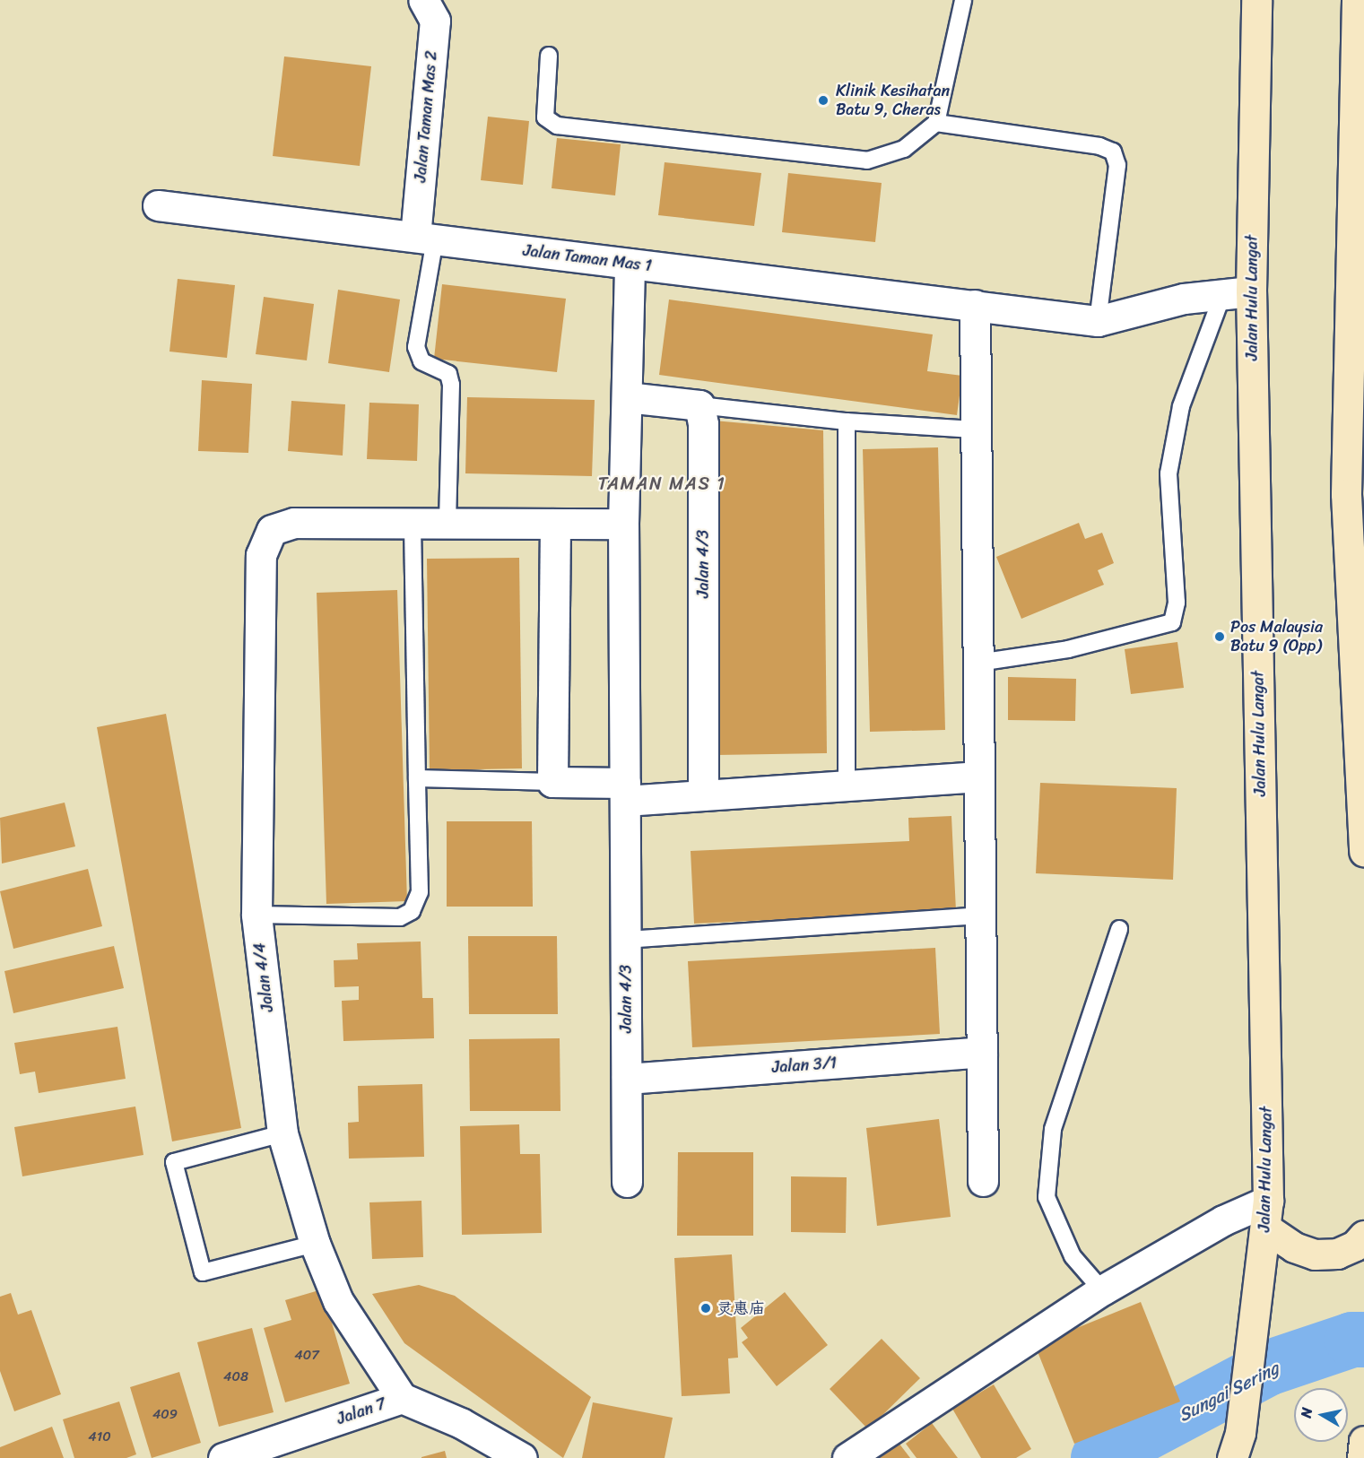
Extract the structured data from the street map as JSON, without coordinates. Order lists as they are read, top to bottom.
{
  "streets": {
    "main road": ["Jalan Hulu Langat"],
    "street": [
      "Jalan Taman Mas 2",
      "Jalan Taman Mas 1",
      "Jalan 4/3",
      "Jalan 4/4",
      "Jalan 3/1",
      "Jalan 7"
    ]
  },
  "crossings": [
    ["Jalan Taman Mas 2", "Jalan Taman Mas 1"],
    ["Jalan Taman Mas 1", "Jalan 4/3"],
    ["Jalan 4/3", "Jalan 3/1"],
    ["Jalan 4/4", "Jalan 7"]
  ],
  "districts": ["TAMAN MAS 1"],
  "water": ["Sungai Sering"],
  "places": ["Klinik Kesihatan Batu 9, Cheras", "Pos Malaysia Batu 9 (Opp)", "灵惠庙"],
  "house_numbers": [
    "407",
    "408",
    "409",
    "410"
  ],
  "north": "left"
}
